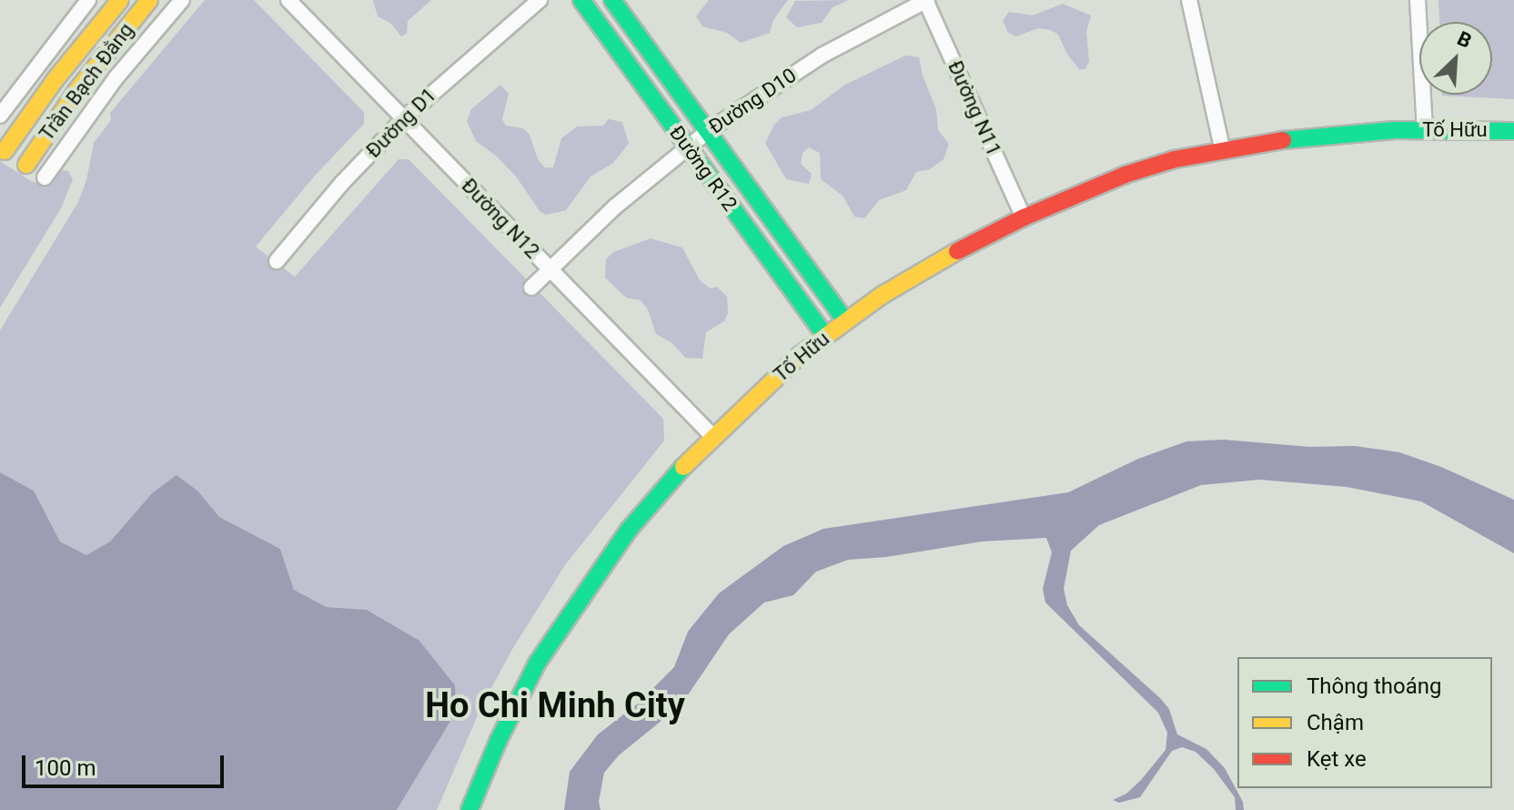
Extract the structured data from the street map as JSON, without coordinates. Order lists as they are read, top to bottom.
{
  "streets": {
    "main road": ["Trần Bạch Đằng", "Tố Hữu", "Đường R12"],
    "street": [
      "Đường D10",
      "Đường N11",
      "Đường D1",
      "Đường N12"
    ]
  },
  "crossings": [
    ["Đường D10", "Đường N11"],
    ["Đường D10", "Đường R12"],
    ["Đường D10", "Đường N12"],
    ["Đường N11", "Tố Hữu"],
    ["Đường D1", "Đường N12"],
    ["Tố Hữu", "Đường R12"],
    ["Tố Hữu", "Đường N12"]
  ],
  "districts": ["Ho Chi Minh City"],
  "legend": ["Thông thoáng", "Chậm", "Kẹt xe"],
  "scale_bar": "100 m",
  "north": "top right"
}
